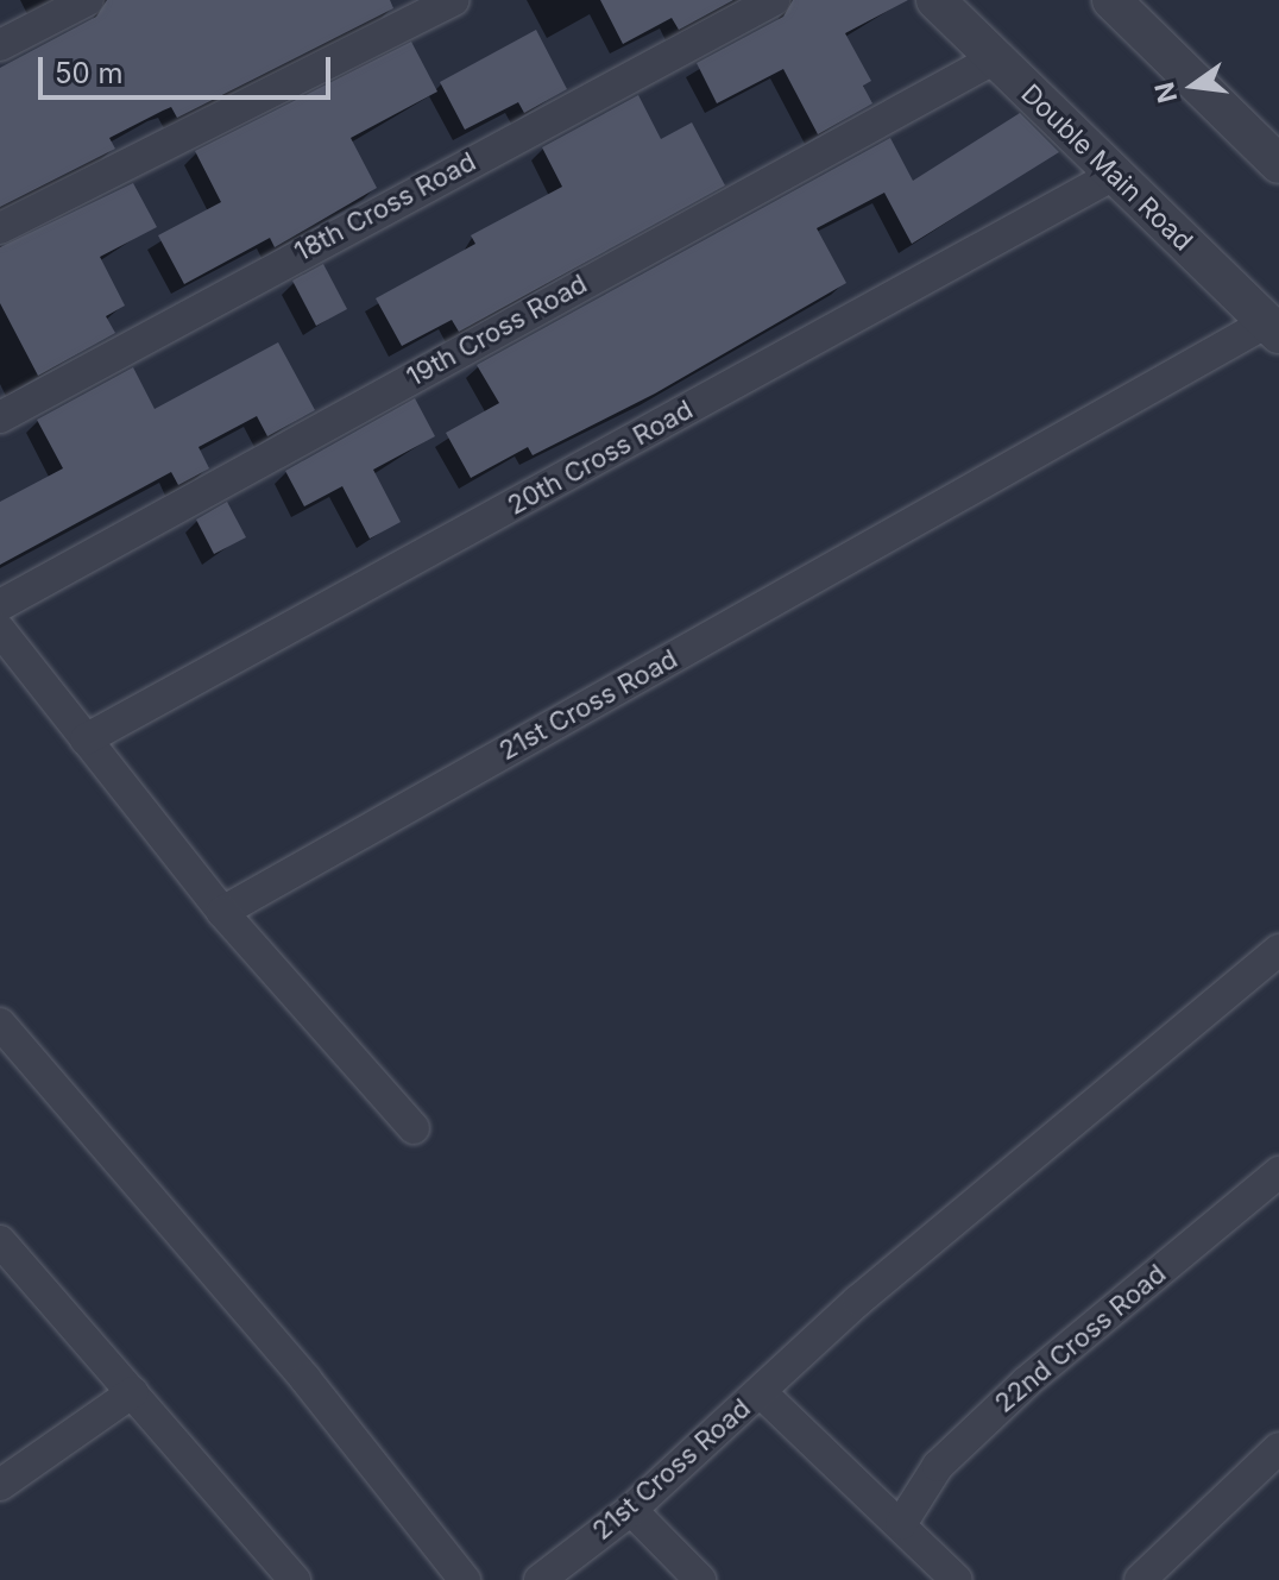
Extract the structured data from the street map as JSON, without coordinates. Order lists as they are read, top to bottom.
{
  "streets": {
    "street": [
      "Double Main Road",
      "18th Cross Road",
      "19th Cross Road",
      "20th Cross Road",
      "21st Cross Road",
      "22nd Cross Road"
    ]
  },
  "crossings": [
    ["Double Main Road", "19th Cross Road"],
    ["Double Main Road", "20th Cross Road"],
    ["Double Main Road", "21st Cross Road"]
  ],
  "scale_bar": "50 m",
  "north": "left"
}
